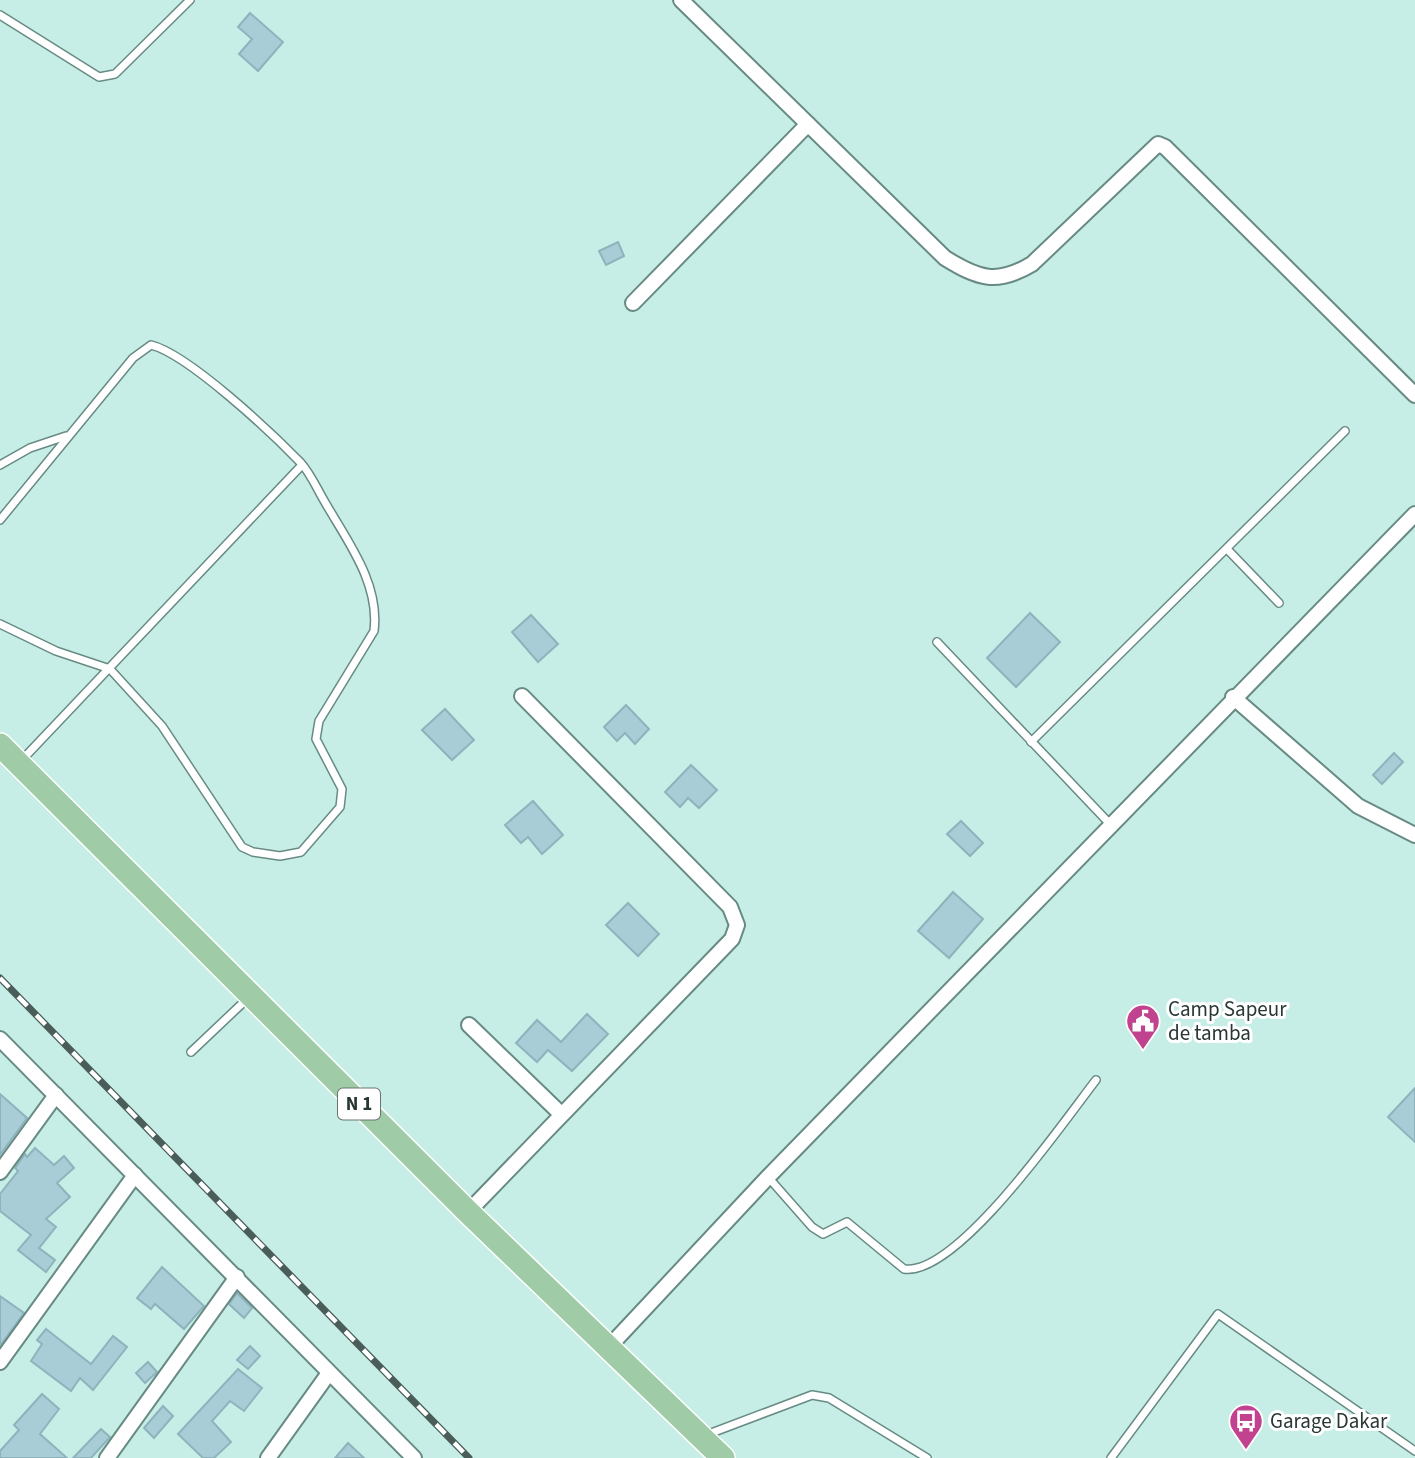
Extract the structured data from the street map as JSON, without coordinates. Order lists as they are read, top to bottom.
{
  "streets": {
    "highway": ["N 1"]
  },
  "places": {
    "public building": ["Camp Sapeur de tamba"],
    "bus stop": ["Garage Dakar"]
  }
}
